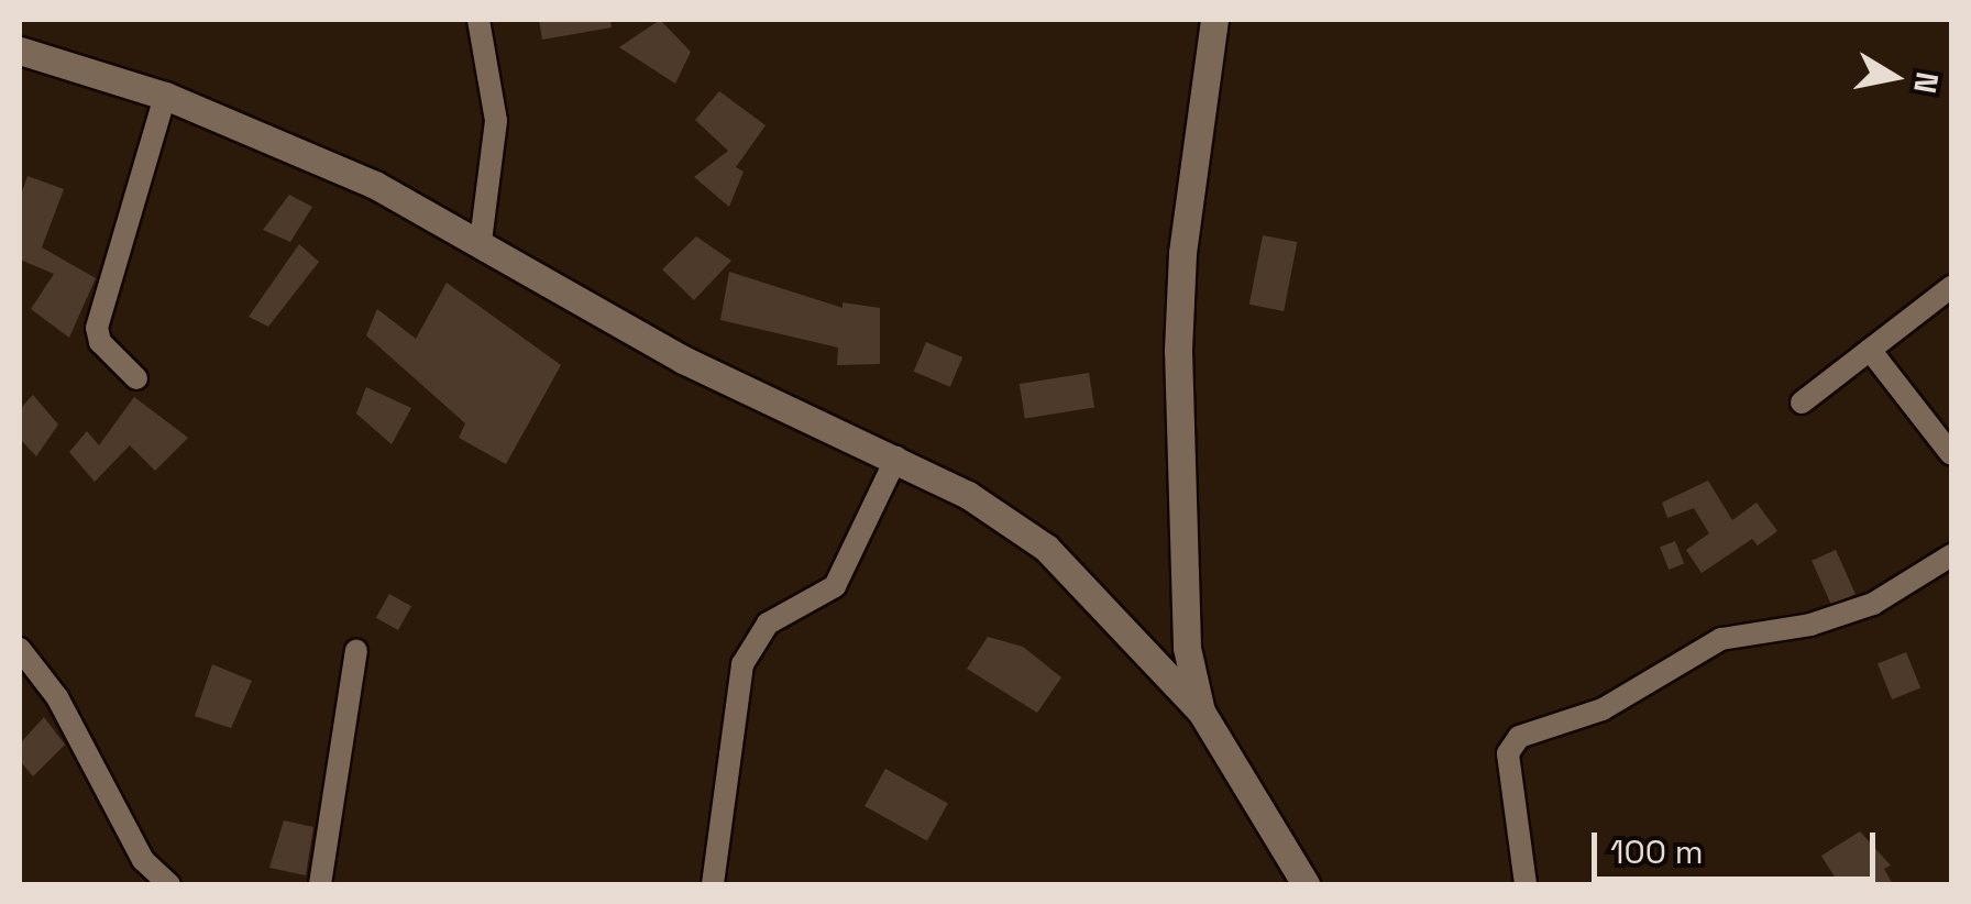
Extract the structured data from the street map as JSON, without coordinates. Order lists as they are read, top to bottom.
{
  "scale_bar": "100 m",
  "north": "right"
}
